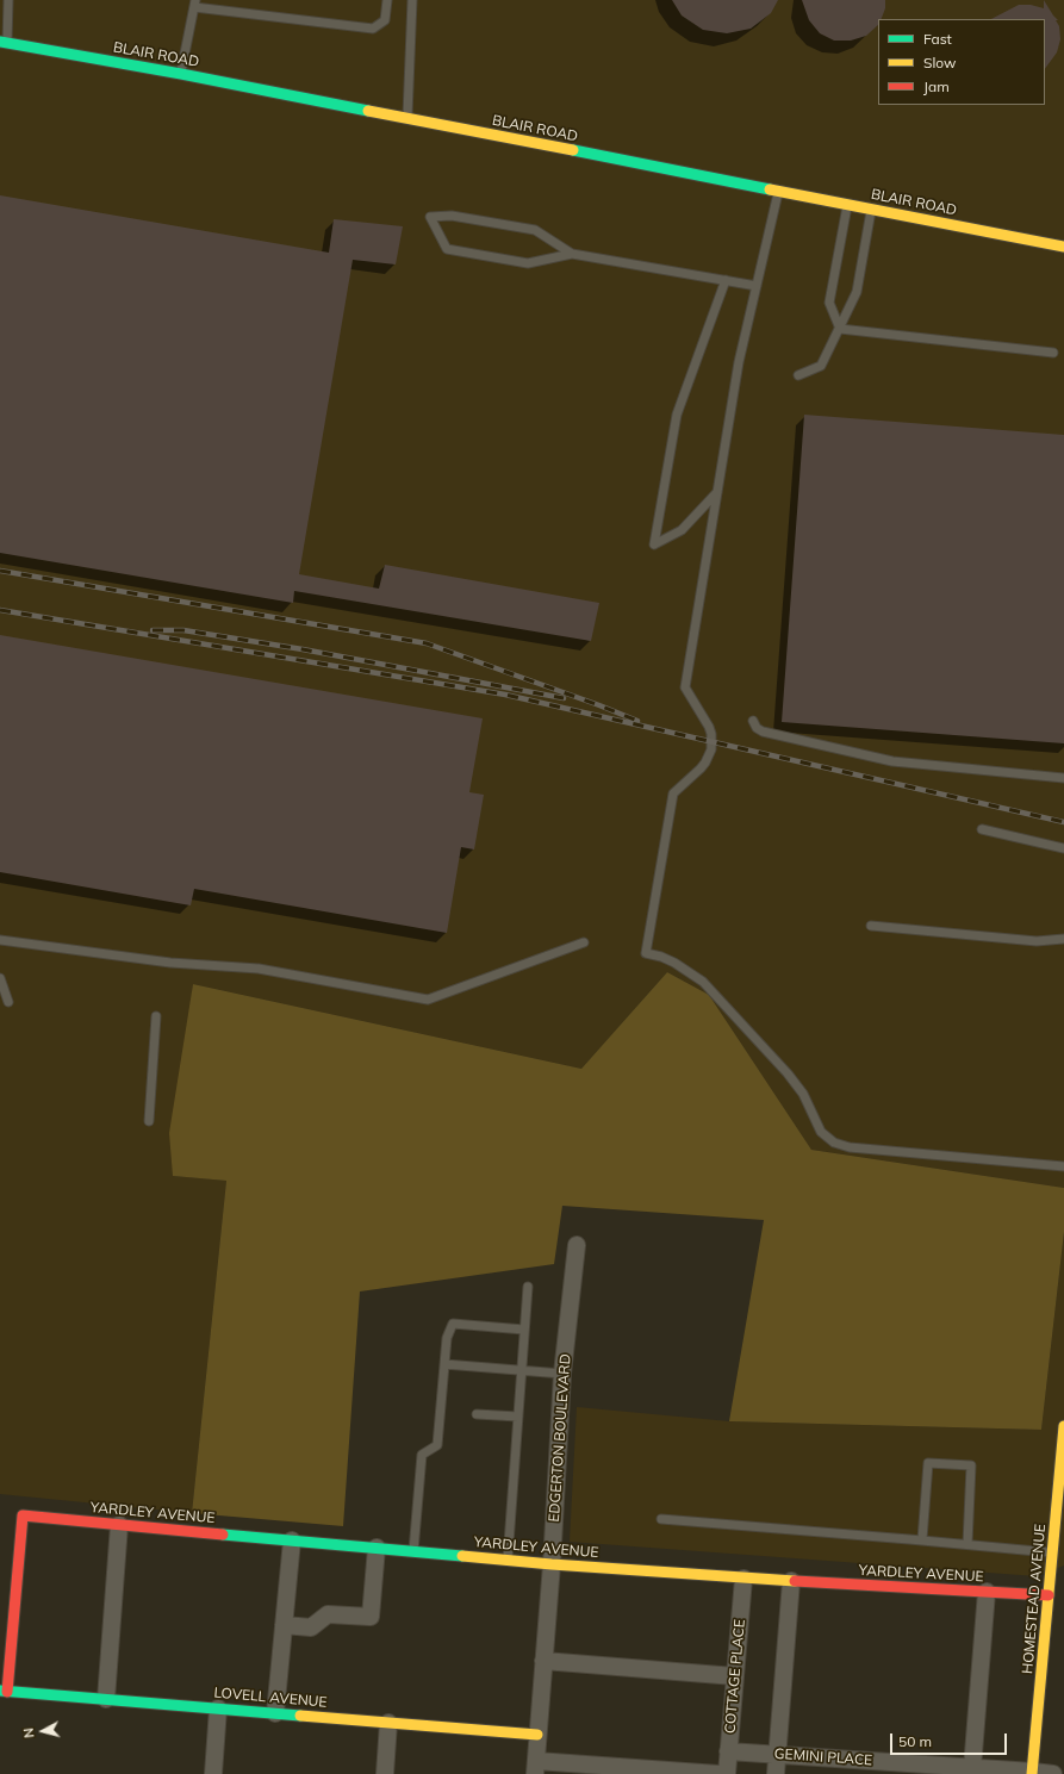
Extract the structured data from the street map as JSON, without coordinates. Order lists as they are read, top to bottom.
{
  "streets": {
    "street": [
      "BLAIR ROAD",
      "EDGERTON BOULEVARD",
      "YARDLEY AVENUE",
      "HOMESTEAD AVENUE",
      "COTTAGE PLACE",
      "LOVELL AVENUE",
      "GEMINI PLACE"
    ]
  },
  "crossings": [
    ["EDGERTON BOULEVARD", "YARDLEY AVENUE"],
    ["EDGERTON BOULEVARD", "LOVELL AVENUE"],
    ["YARDLEY AVENUE", "HOMESTEAD AVENUE"],
    ["YARDLEY AVENUE", "COTTAGE PLACE"],
    ["YARDLEY AVENUE", "LOVELL AVENUE"],
    ["HOMESTEAD AVENUE", "GEMINI PLACE"],
    ["COTTAGE PLACE", "GEMINI PLACE"]
  ],
  "legend": ["Fast", "Slow", "Jam"],
  "scale_bar": "50 m",
  "north": "left"
}
